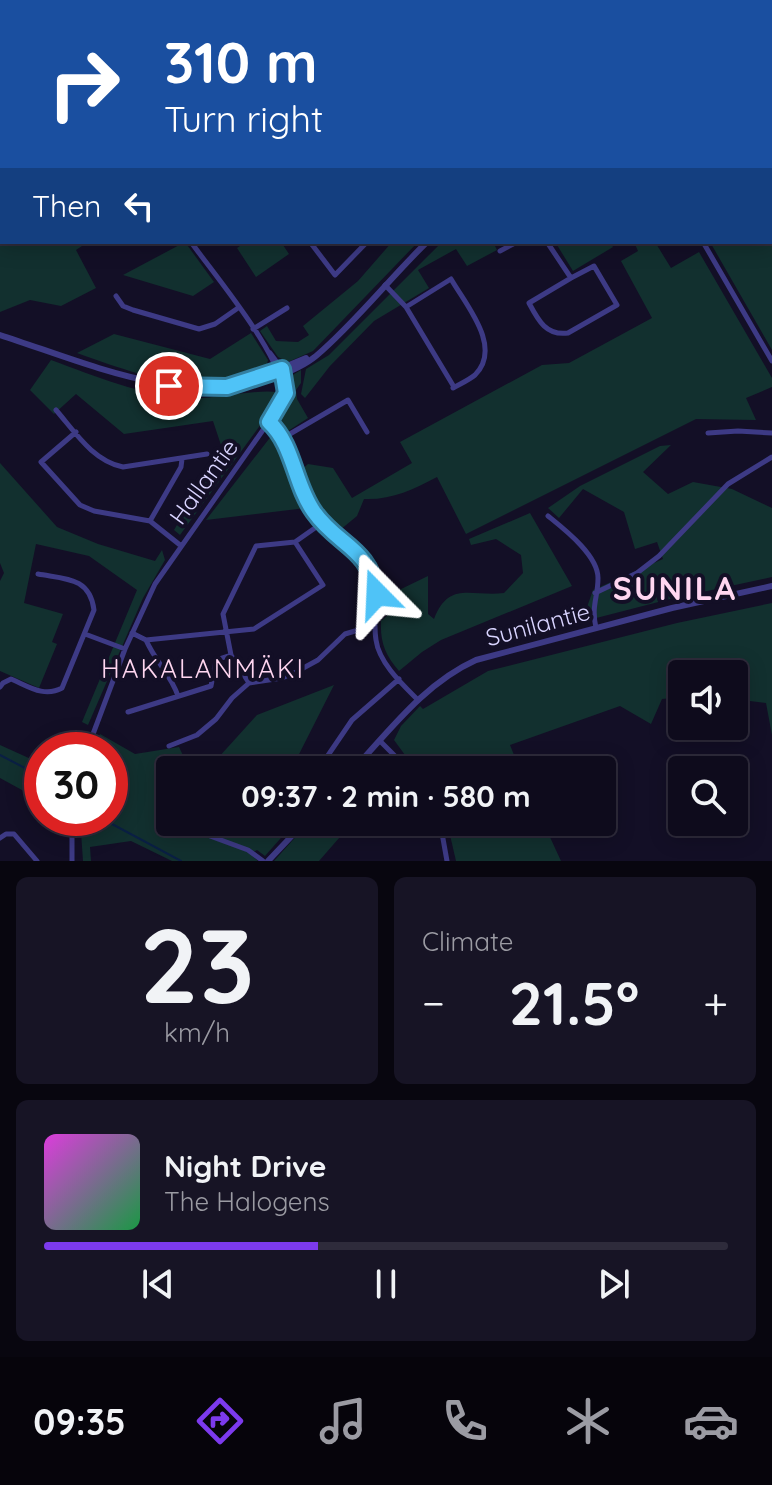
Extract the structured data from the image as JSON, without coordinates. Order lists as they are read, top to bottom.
{
  "streets": {
    "street": ["Hallantie", "Sunilantie"]
  },
  "districts": ["SUNILA", "HAKALANMÄKI"],
  "page": {
    "turn": ["310 m", "Turn right"],
    "then": "Then",
    "limit": "30",
    "trip": "09:37 · 2 min · 580 m",
    "tile": [
      ["23", "km/h"],
      "Climate"
    ],
    "heat": ["−", "21.5°", "+"],
    "song": ["Night Drive", "The Halogens"],
    "tabs": "09:35"
  }
}
